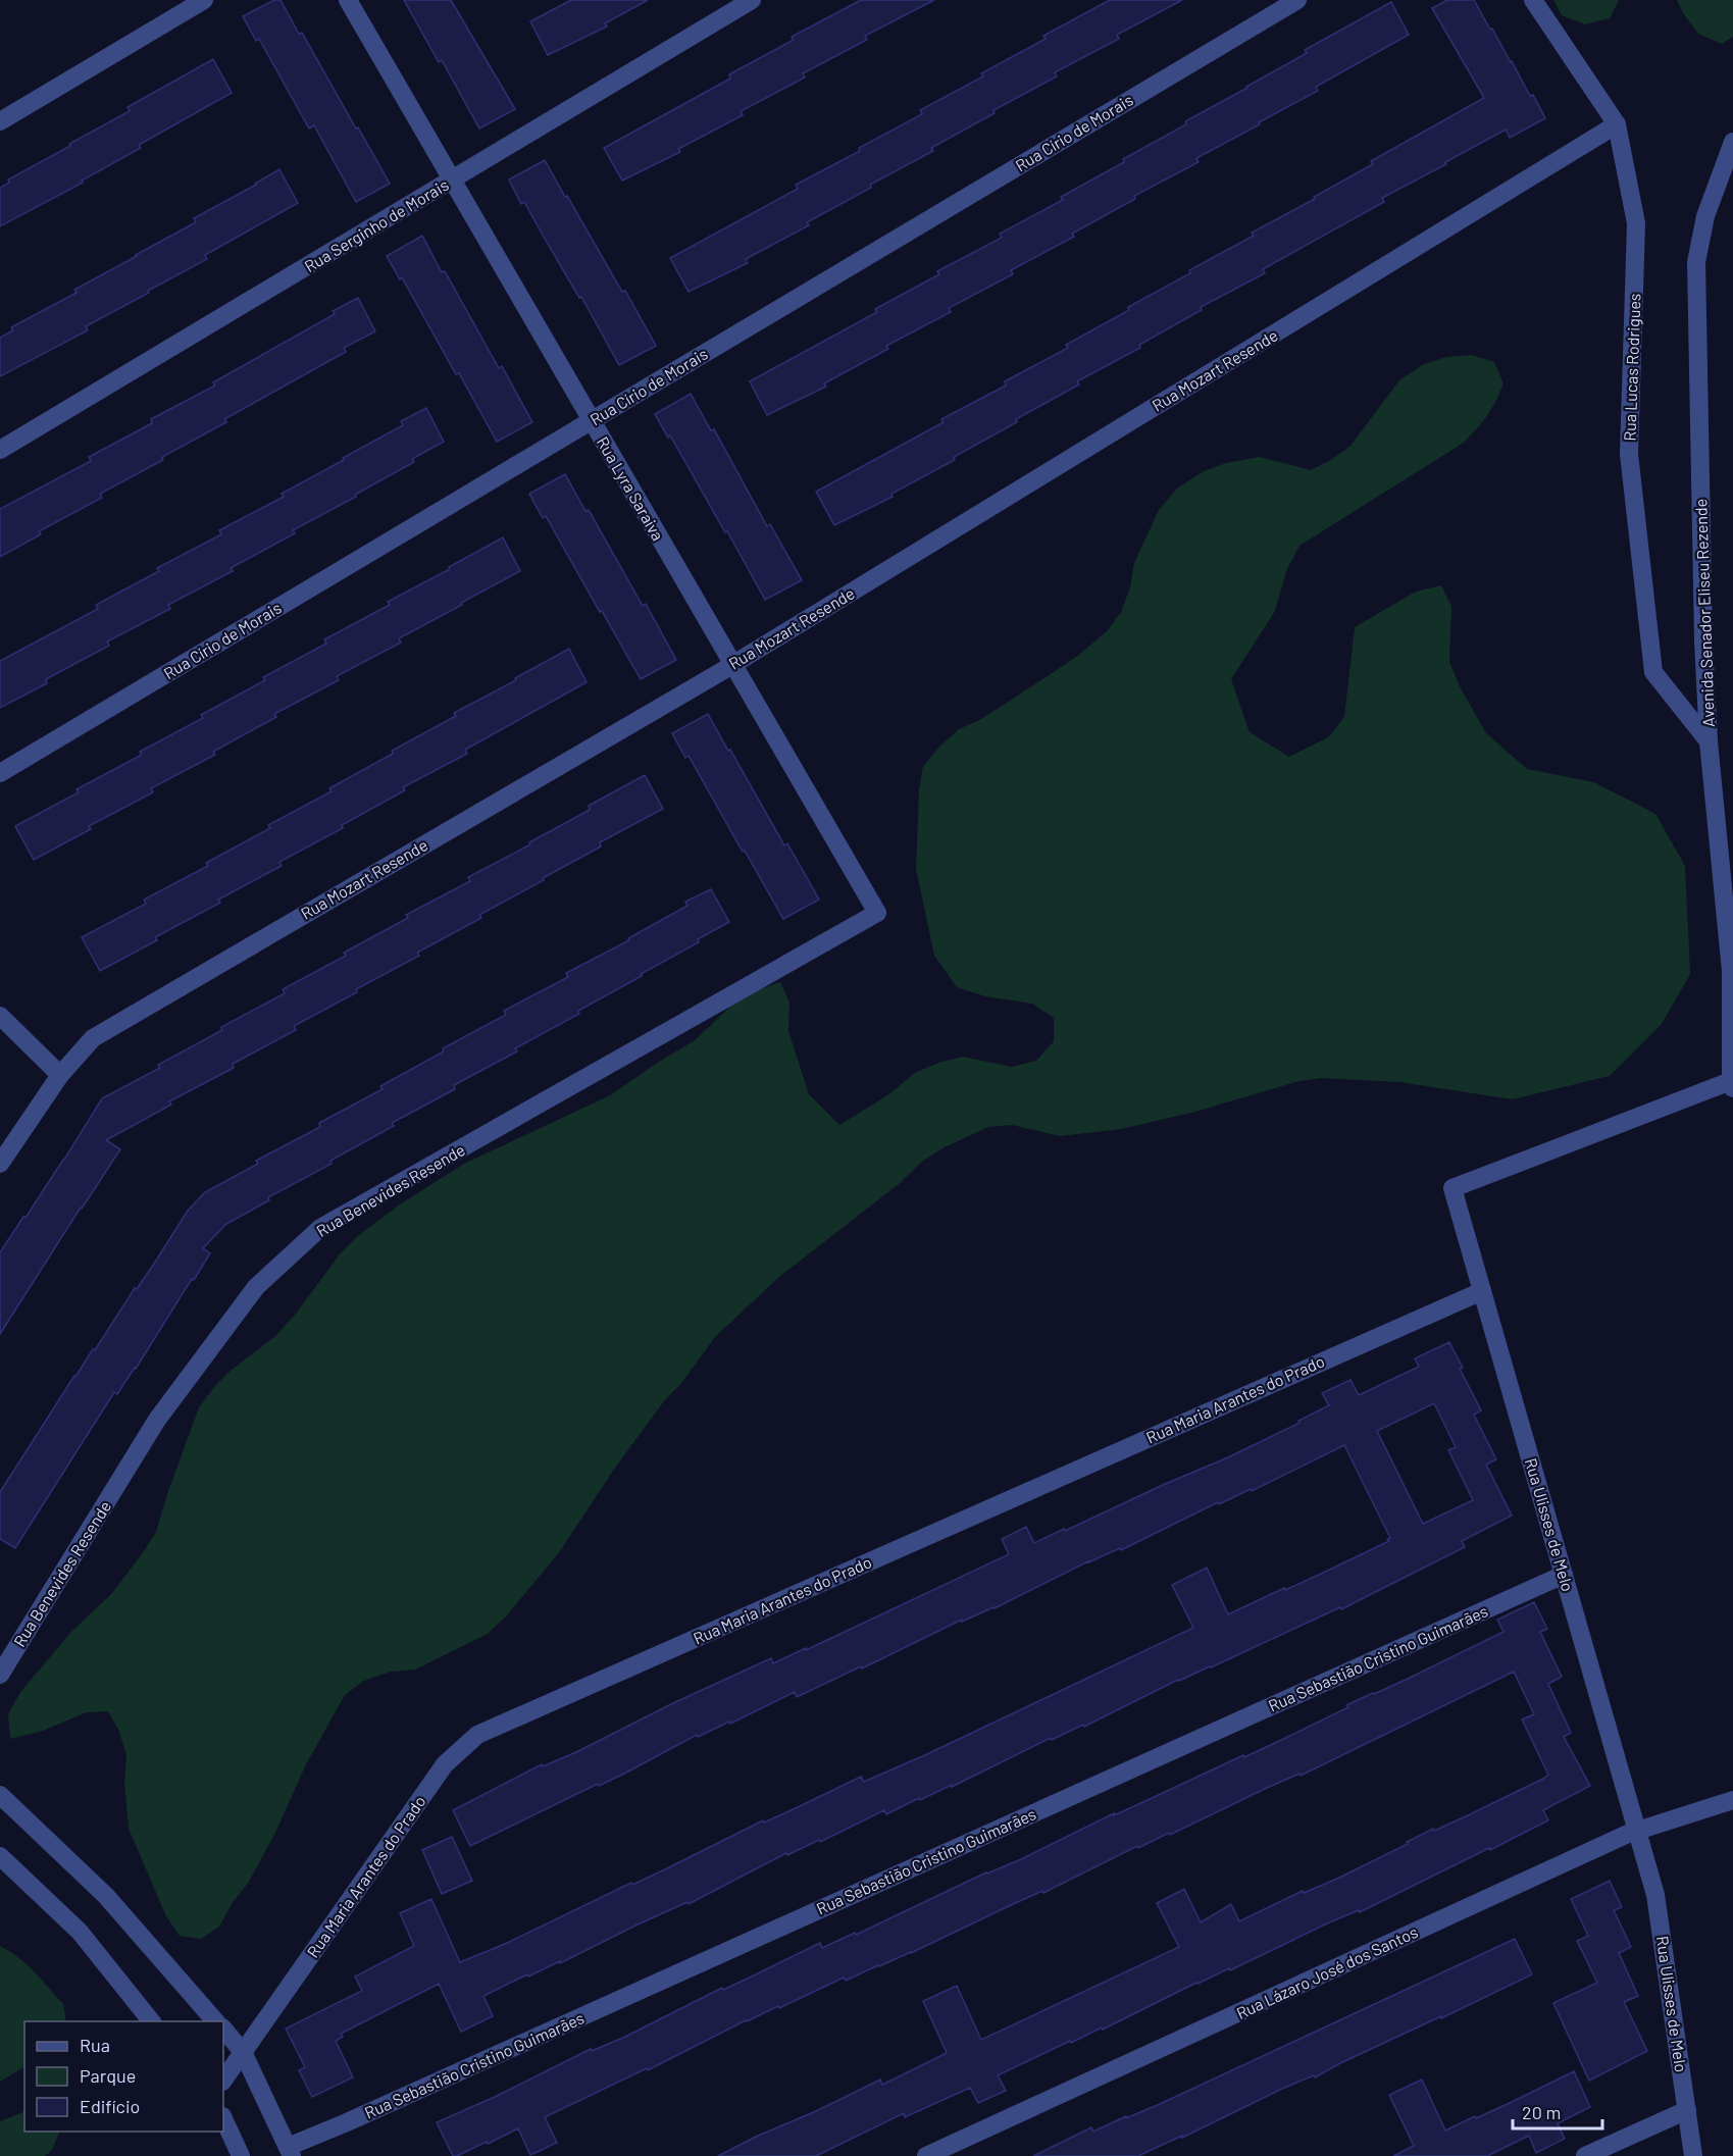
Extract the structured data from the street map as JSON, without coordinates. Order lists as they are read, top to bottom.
{
  "streets": {
    "street": [
      "Rua Círio de Morais",
      "Rua Serginho de Morais",
      "Rua Lucas Rodrigues",
      "Rua Mozart Resende",
      "Rua Lyra Saraiva",
      "Avenida Senador Eliseu Rezende",
      "Rua Benevides Resende",
      "Rua Maria Arantes do Prado",
      "Rua Ulisses de Melo",
      "Rua Sebastião Cristino Guimarães",
      "Rua Lázaro José dos Santos"
    ]
  },
  "crossings": [
    ["Rua Círio de Morais", "Rua Lyra Saraiva"],
    ["Rua Serginho de Morais", "Rua Lyra Saraiva"],
    ["Rua Lucas Rodrigues", "Rua Mozart Resende"],
    ["Rua Lucas Rodrigues", "Avenida Senador Eliseu Rezende"],
    ["Rua Mozart Resende", "Rua Lyra Saraiva"],
    ["Rua Lyra Saraiva", "Rua Benevides Resende"],
    ["Avenida Senador Eliseu Rezende", "Rua Ulisses de Melo"],
    ["Rua Maria Arantes do Prado", "Rua Ulisses de Melo"],
    ["Rua Ulisses de Melo", "Rua Sebastião Cristino Guimarães"],
    ["Rua Ulisses de Melo", "Rua Lázaro José dos Santos"]
  ],
  "legend": ["Rua", "Parque", "Edifício"],
  "scale_bar": "20 m"
}
